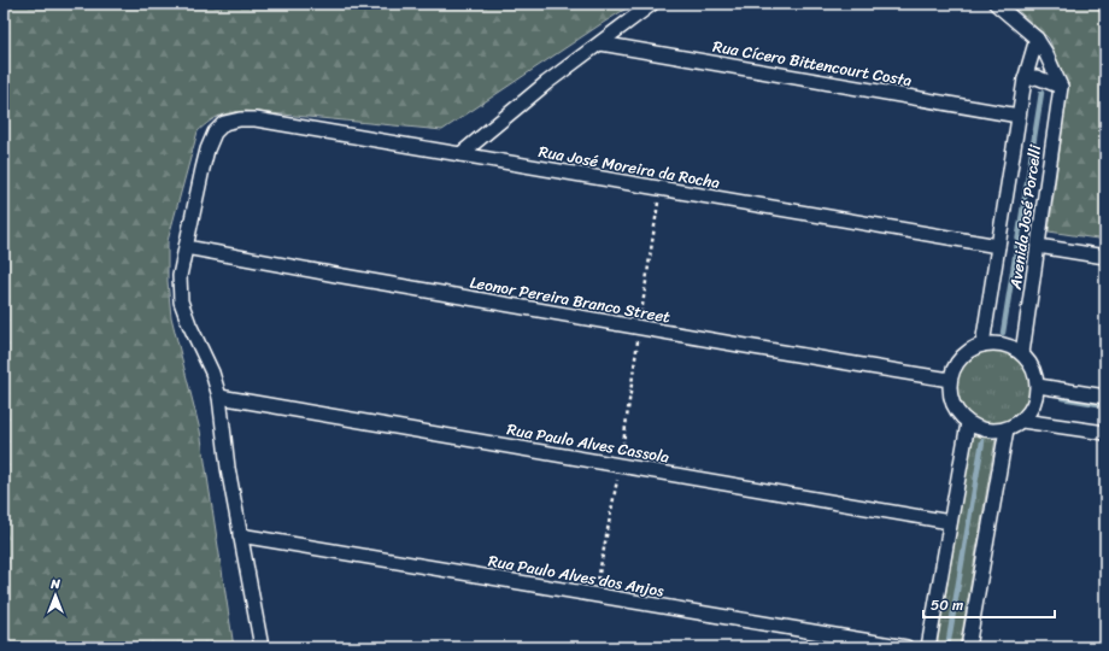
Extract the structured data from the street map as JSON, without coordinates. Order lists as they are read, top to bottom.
{
  "streets": {
    "street": [
      "Rua Cícero Bittencourt Costa",
      "Rua José Moreira da Rocha",
      "Avenida José Porcelli",
      "Leonor Pereira Branco Street",
      "Rua Paulo Alves Cassola",
      "Rua Paulo Alves dos Anjos"
    ]
  },
  "crossings": [
    ["Rua Cícero Bittencourt Costa", "Avenida José Porcelli"],
    ["Rua José Moreira da Rocha", "Avenida José Porcelli"],
    ["Rua José Moreira da Rocha", "Leonor Pereira Branco Street"],
    ["Avenida José Porcelli", "Leonor Pereira Branco Street"]
  ],
  "scale_bar": "50 m",
  "north": "top"
}
